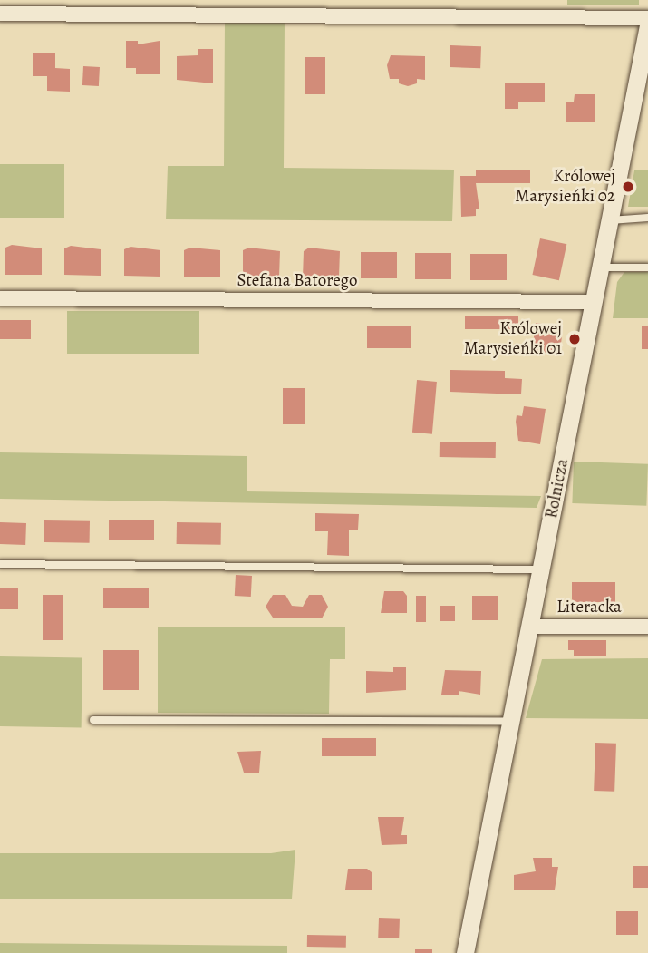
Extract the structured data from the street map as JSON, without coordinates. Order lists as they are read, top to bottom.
{
  "streets": {
    "street": ["Stefana Batorego", "Rolnicza", "Literacka"]
  },
  "crossings": [
    ["Stefana Batorego", "Rolnicza"],
    ["Rolnicza", "Literacka"]
  ],
  "places": ["Królowej Marysieńki 02", "Królowej Marysieńki 01"]
}
